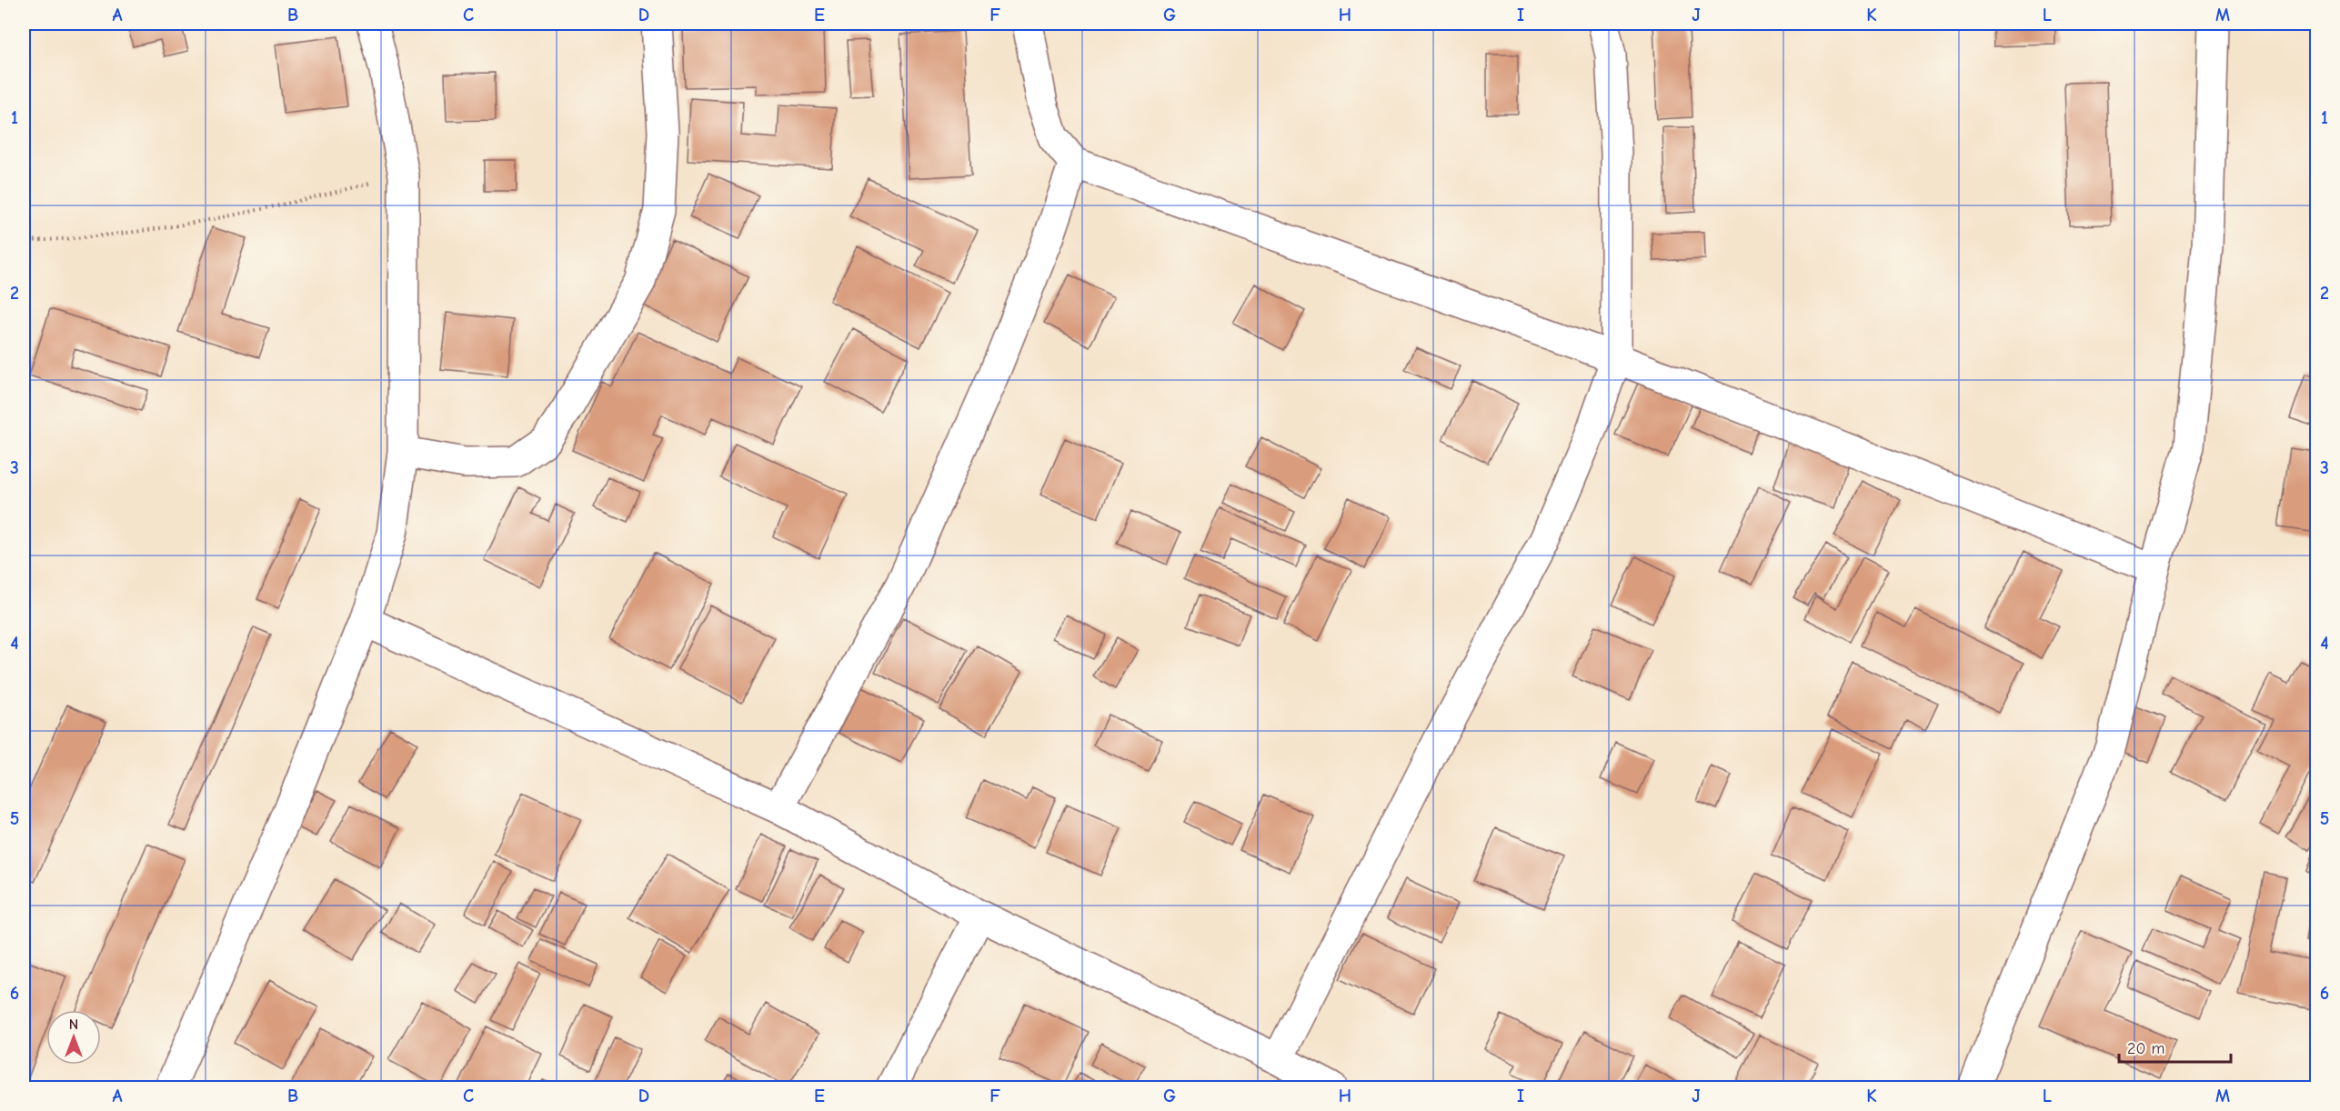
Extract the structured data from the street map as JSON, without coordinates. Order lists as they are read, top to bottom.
{
  "scale_bar": "20 m",
  "north": "top",
  "grid": {
    "columns": [
      "A",
      "B",
      "C",
      "D",
      "E",
      "F",
      "G",
      "H",
      "I",
      "J",
      "K",
      "L",
      "M"
    ],
    "rows": [
      "1",
      "2",
      "3",
      "4",
      "5",
      "6"
    ]
  }
}
